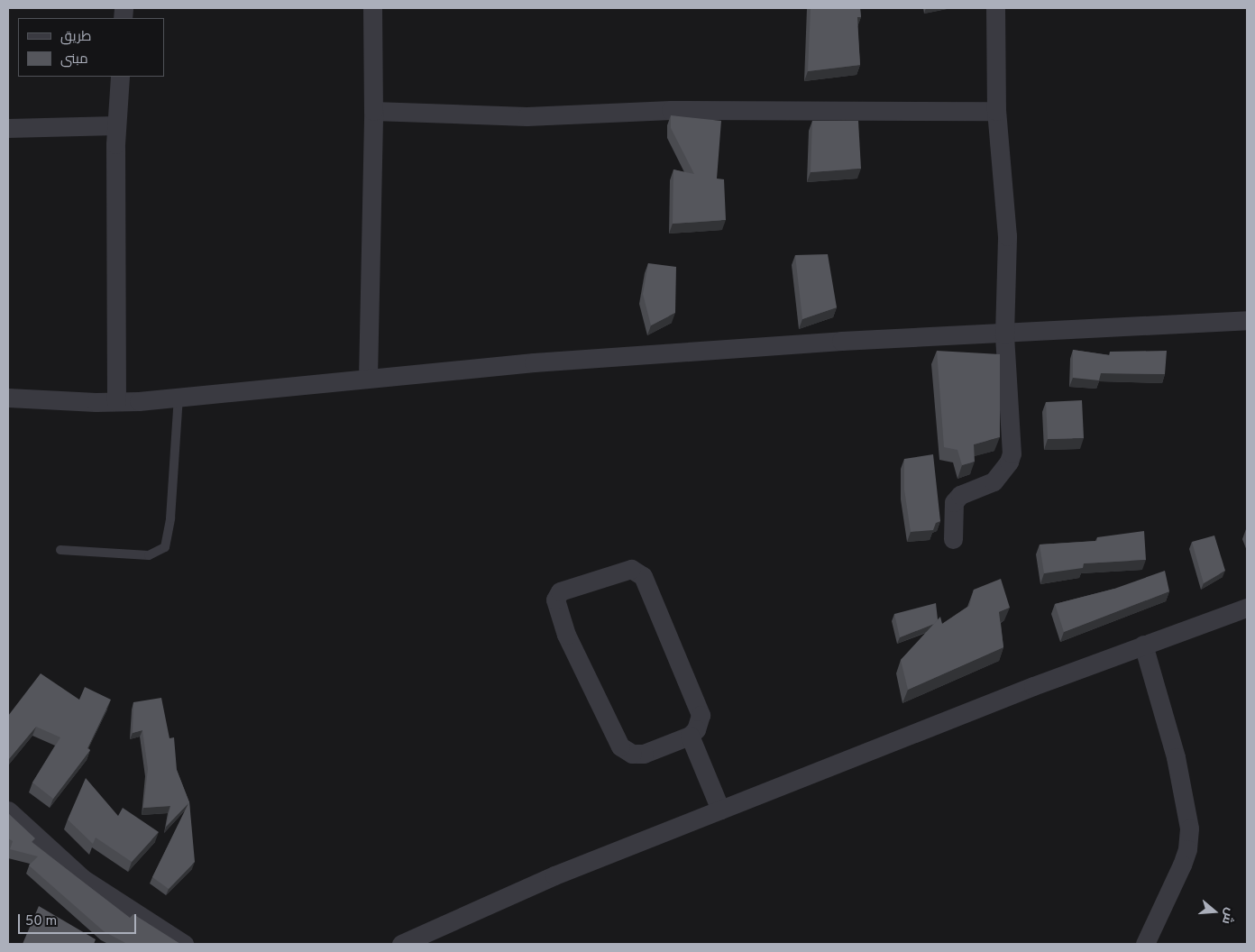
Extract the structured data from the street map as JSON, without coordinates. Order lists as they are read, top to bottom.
{
  "legend": ["طريق", "مبنى"],
  "scale_bar": "50 m",
  "north": "right"
}
